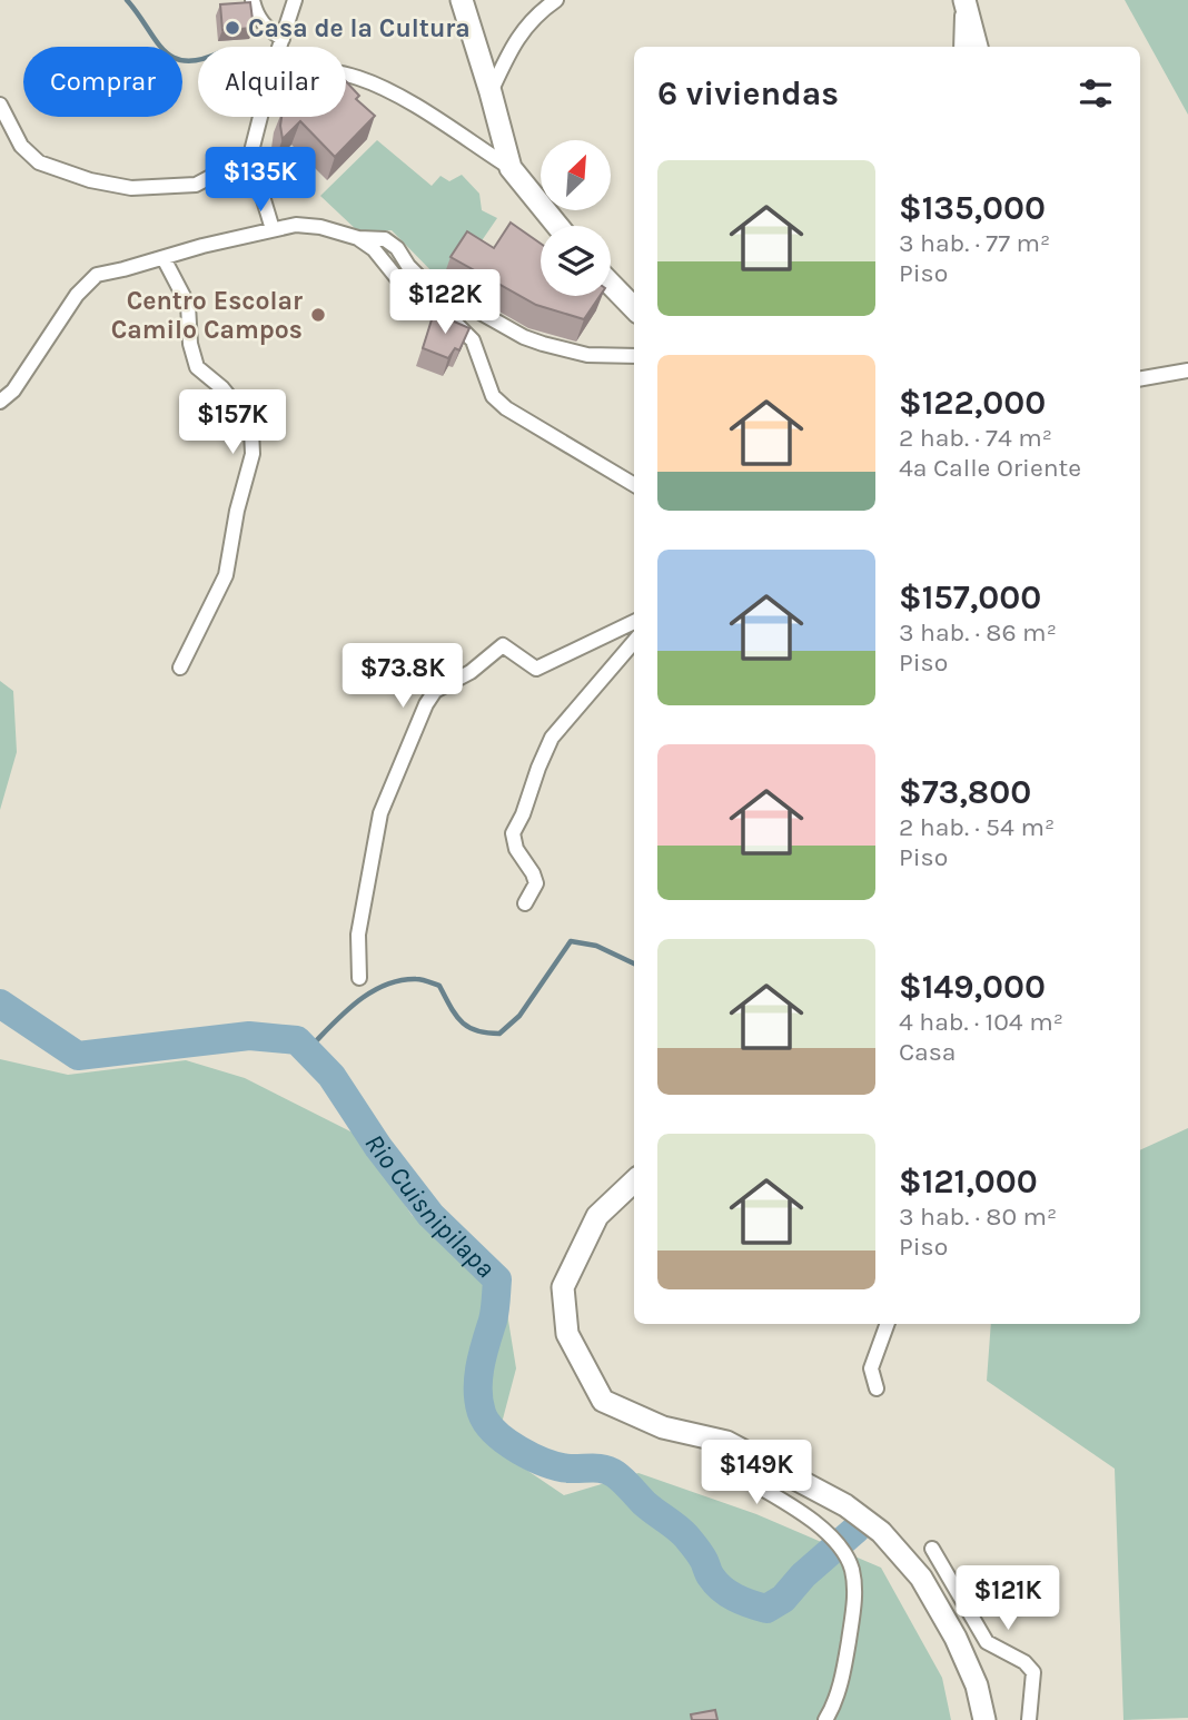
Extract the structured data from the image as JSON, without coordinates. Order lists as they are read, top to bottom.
{
  "water": ["Rio Cuisnipilapa"],
  "places": ["Casa de la Cultura", "Centro Escolar Camilo Campos"],
  "north": "top right",
  "page": {
    "chip": ["Comprar", "Alquilar"],
    "heading": "6 viviendas",
    "list": [
      {
        "name": "$135,000",
        "note": "3 hab. · 77 m² · Piso"
      },
      {
        "name": "$122,000",
        "note": "2 hab. · 74 m² · 4a Calle Oriente"
      },
      {
        "name": "$157,000",
        "note": "3 hab. · 86 m² · Piso"
      },
      {
        "name": "$73,800",
        "note": "2 hab. · 54 m² · Piso"
      },
      {
        "name": "$149,000",
        "note": "4 hab. · 104 m² · Casa"
      },
      {
        "name": "$121,000",
        "note": "3 hab. · 80 m² · Piso"
      }
    ],
    "price": [
      "$135K",
      "$122K",
      "$157K",
      "$73.8K",
      "$149K",
      "$121K"
    ]
  }
}
